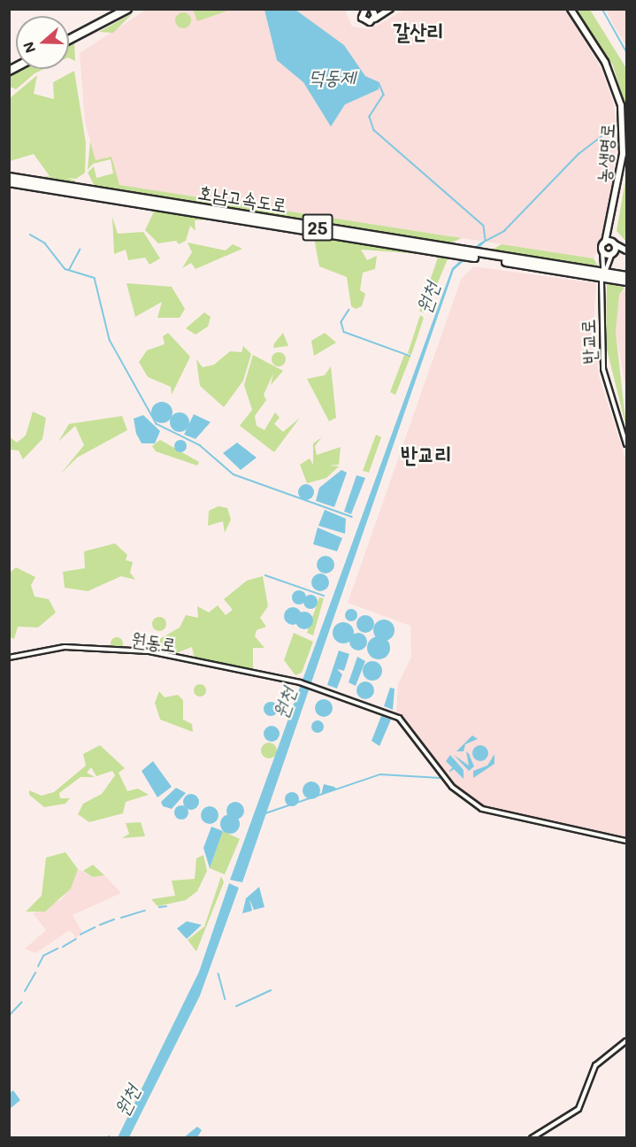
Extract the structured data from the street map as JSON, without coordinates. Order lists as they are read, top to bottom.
{
  "streets": {
    "highway": ["호남고속도로", "25"],
    "main road": ["농생명로"],
    "street": ["반교로", "원동로"]
  },
  "districts": ["갈산리", "반교리"],
  "water": ["덕동제", "원천"],
  "north": "left"
}
